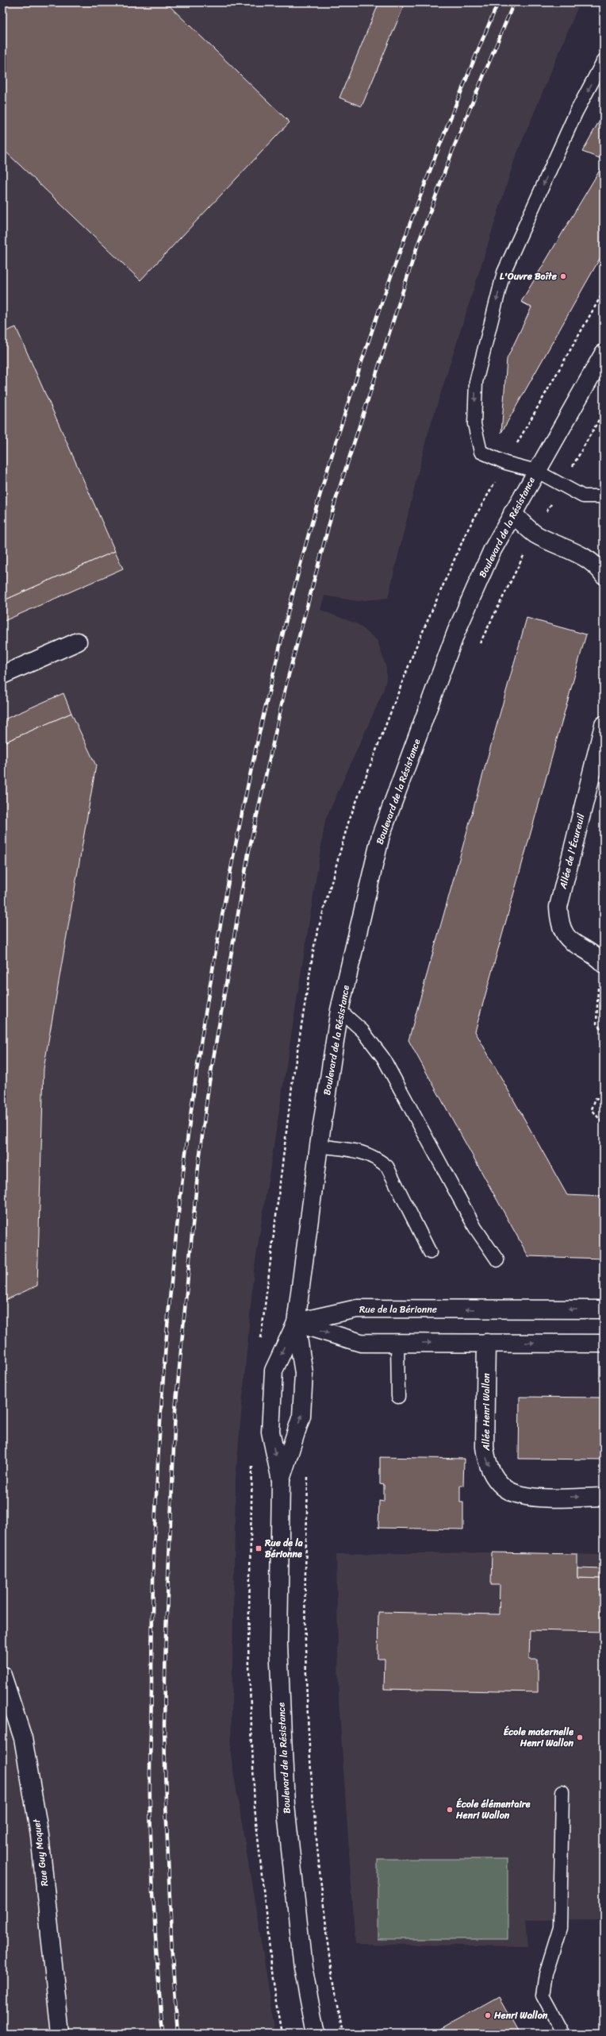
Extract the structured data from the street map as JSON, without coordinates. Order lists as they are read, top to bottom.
{
  "streets": {
    "main road": [
      "Boulevard de la Résistance",
      "Allée de l'Écureuil",
      "Rue de la Bérionne",
      "Allée Henri Wallon",
      "Rue Guy Moquet"
    ]
  },
  "crossings": [
    ["Boulevard de la Résistance", "Rue de la Bérionne"]
  ],
  "places": {
    "other": [
      "L'Ouvre Boîte",
      "École maternelle Henri Wallon",
      "École élémentaire Henri Wallon",
      "Henri Wallon"
    ],
    "transit": ["Rue de la Bérionne"]
  }
}
